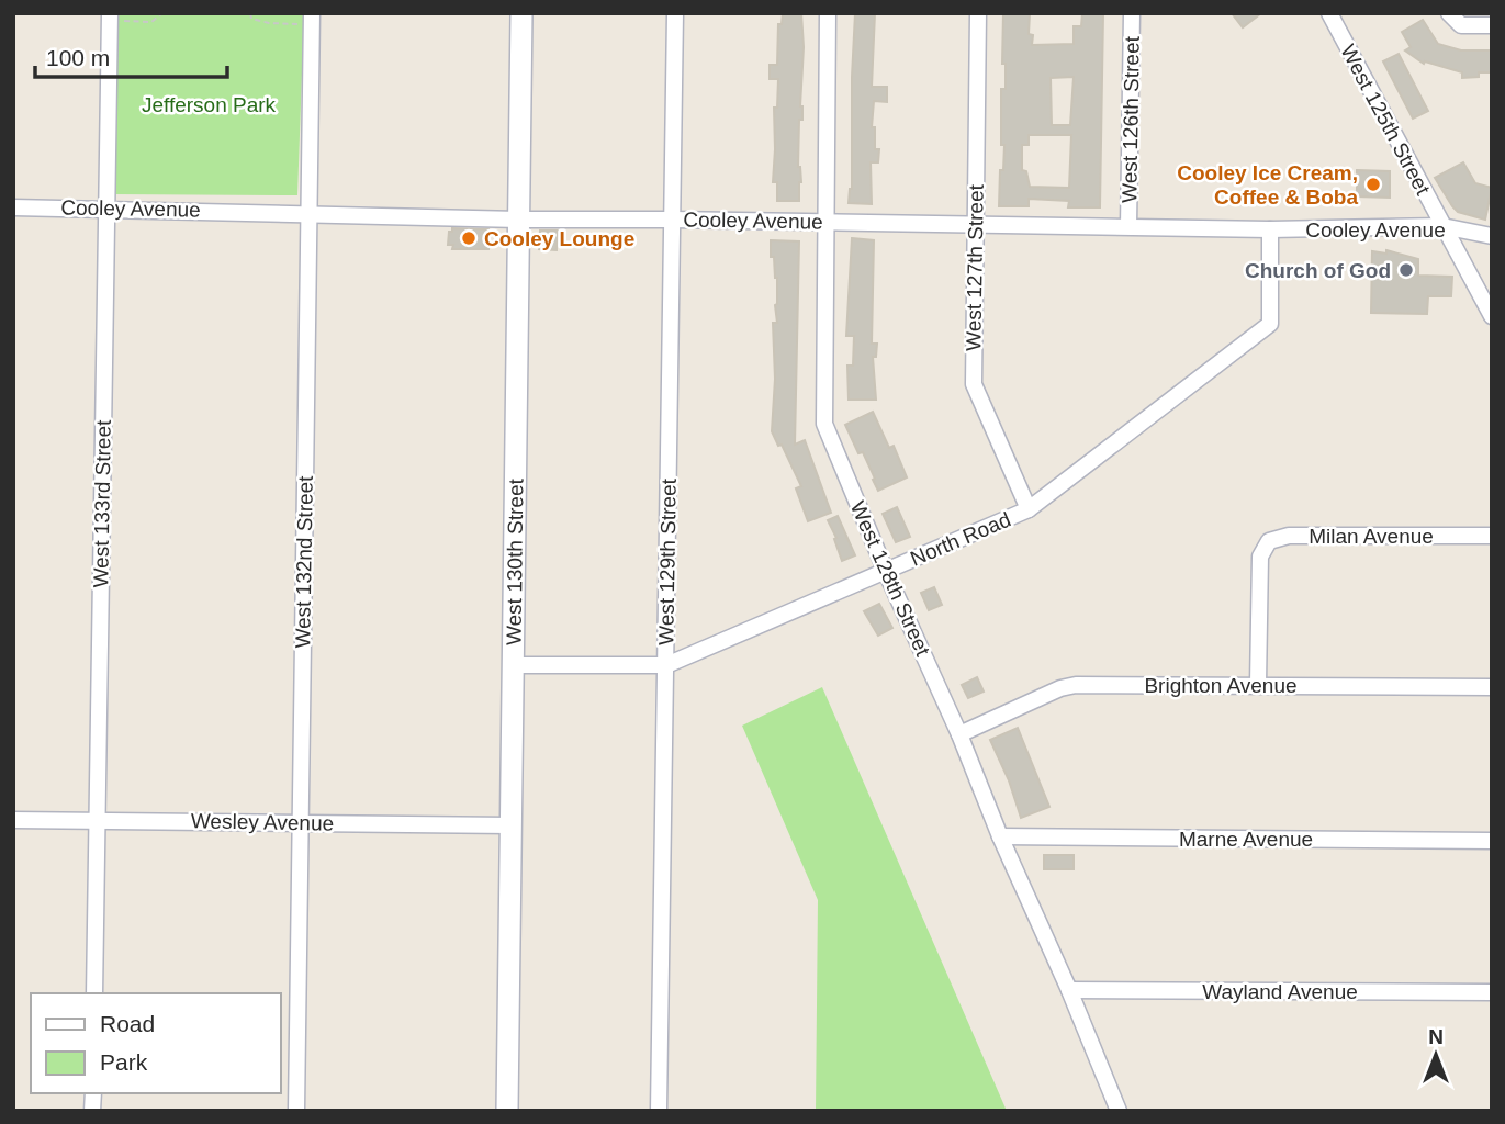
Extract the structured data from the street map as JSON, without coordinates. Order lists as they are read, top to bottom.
{
  "streets": {
    "main road": ["West 130th Street"],
    "street": [
      "West 126th Street",
      "West 125th Street",
      "Cooley Avenue",
      "West 127th Street",
      "West 133rd Street",
      "Milan Avenue",
      "North Road",
      "West 132nd Street",
      "West 129th Street",
      "West 128th Street",
      "Brighton Avenue",
      "Wesley Avenue",
      "Marne Avenue",
      "Wayland Avenue"
    ]
  },
  "crossings": [
    ["West 126th Street", "Cooley Avenue"],
    ["West 125th Street", "Cooley Avenue"],
    ["Cooley Avenue", "West 127th Street"],
    ["Cooley Avenue", "West 133rd Street"],
    ["Cooley Avenue", "North Road"],
    ["Cooley Avenue", "West 132nd Street"],
    ["Cooley Avenue", "West 130th Street"],
    ["Cooley Avenue", "West 129th Street"],
    ["Cooley Avenue", "West 128th Street"],
    ["West 127th Street", "North Road"],
    ["West 133rd Street", "Wesley Avenue"],
    ["Milan Avenue", "Brighton Avenue"],
    ["North Road", "West 130th Street"],
    ["North Road", "West 129th Street"],
    ["North Road", "West 128th Street"],
    ["West 132nd Street", "Wesley Avenue"],
    ["West 130th Street", "Wesley Avenue"],
    ["West 128th Street", "Brighton Avenue"],
    ["West 128th Street", "Marne Avenue"],
    ["West 128th Street", "Wayland Avenue"]
  ],
  "parks": ["Jefferson Park"],
  "places": ["Cooley Ice Cream, Coffee & Boba", "Cooley Lounge", "Church of God"],
  "legend": ["Road", "Park"],
  "scale_bar": "100 m",
  "north": "top"
}
